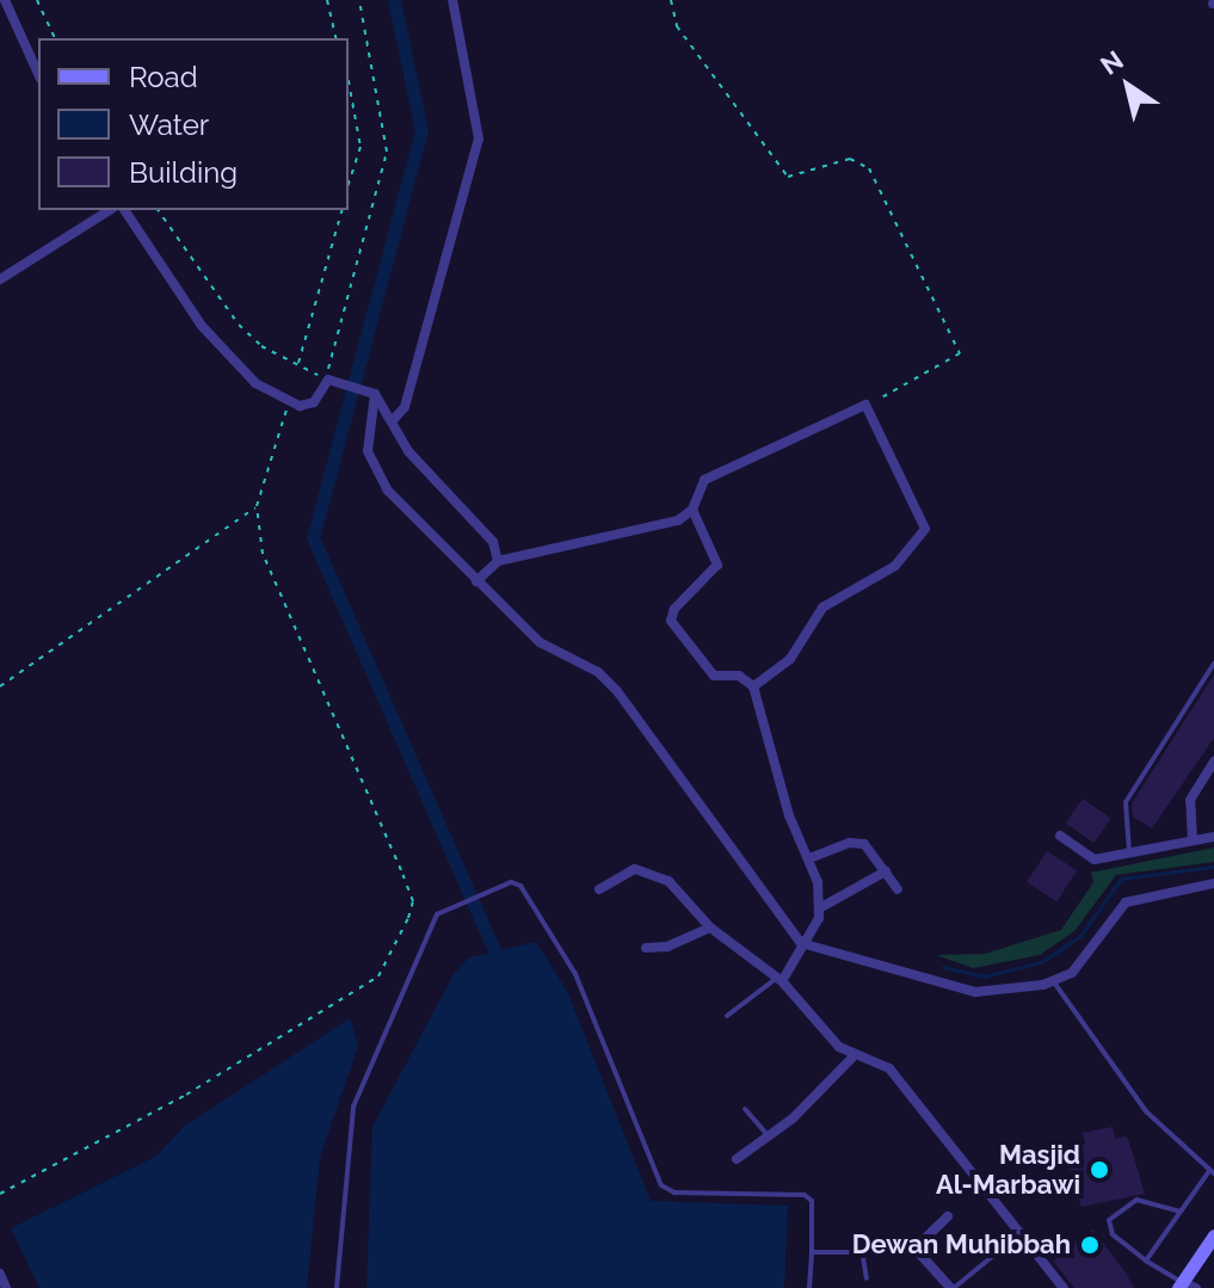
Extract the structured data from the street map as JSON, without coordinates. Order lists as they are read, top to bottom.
{
  "places": ["Masjid Al-Marbawi", "Dewan Muhibbah"],
  "legend": ["Road", "Water", "Building"],
  "north": "top left"
}
